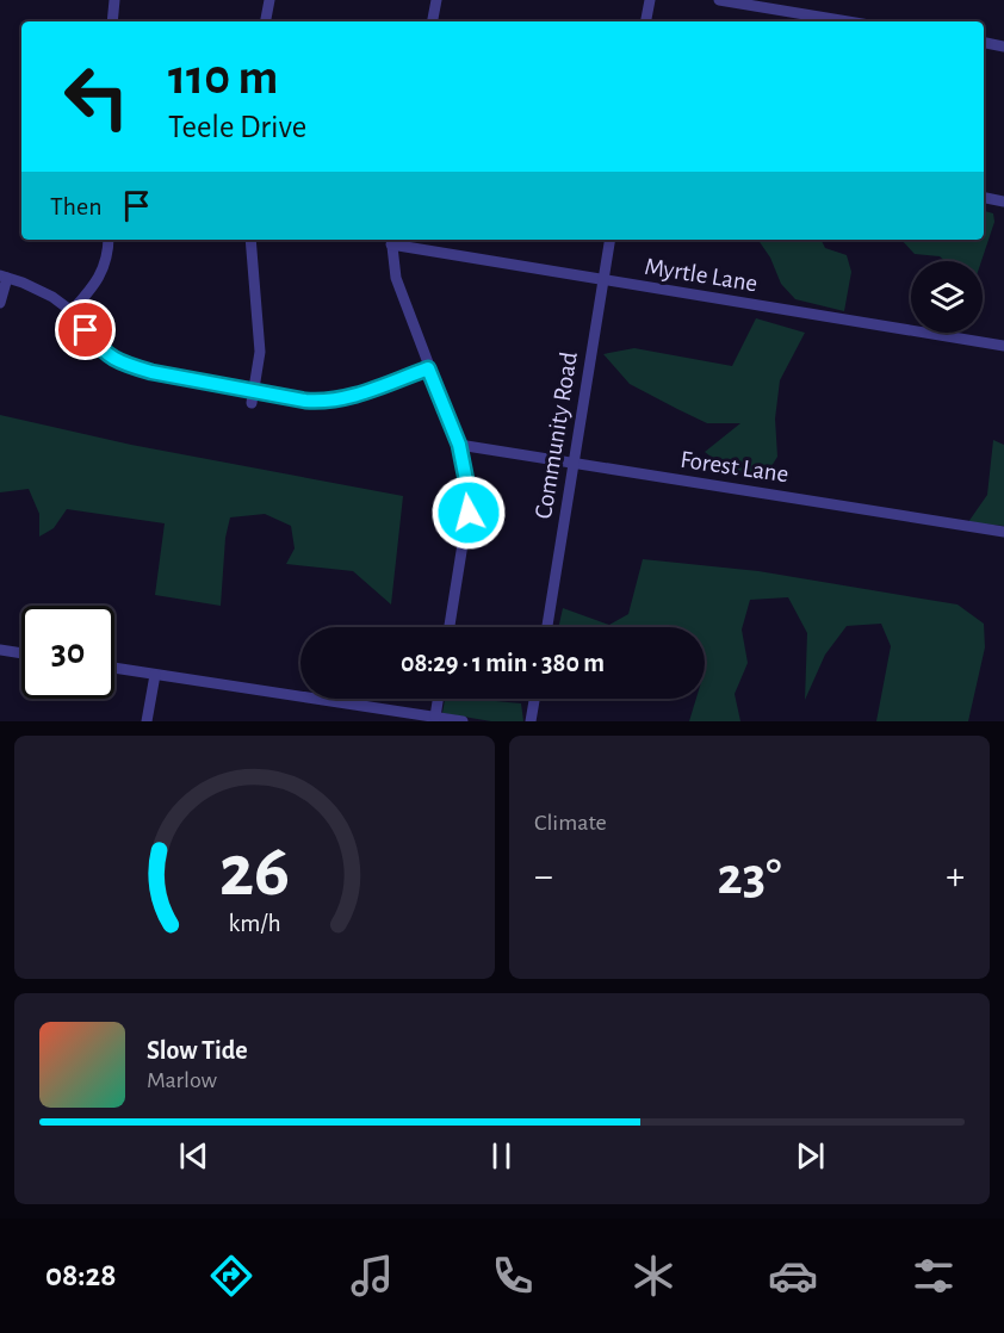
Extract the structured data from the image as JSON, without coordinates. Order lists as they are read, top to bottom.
{
  "streets": {
    "street": ["Myrtle Lane", "Community Road", "Forest Lane"]
  },
  "crossings": [
    ["Myrtle Lane", "Community Road"],
    ["Community Road", "Forest Lane"]
  ],
  "page": {
    "turn": ["110 m", "Teele Drive"],
    "then": "Then",
    "limit": "30",
    "trip": "08:29 · 1 min · 380 m",
    "tile": "Climate",
    "heat": ["−", "23°", "+"],
    "song": ["Slow Tide", "Marlow"],
    "tabs": "08:28",
    "gauge": ["26", "km/h"]
  }
}
